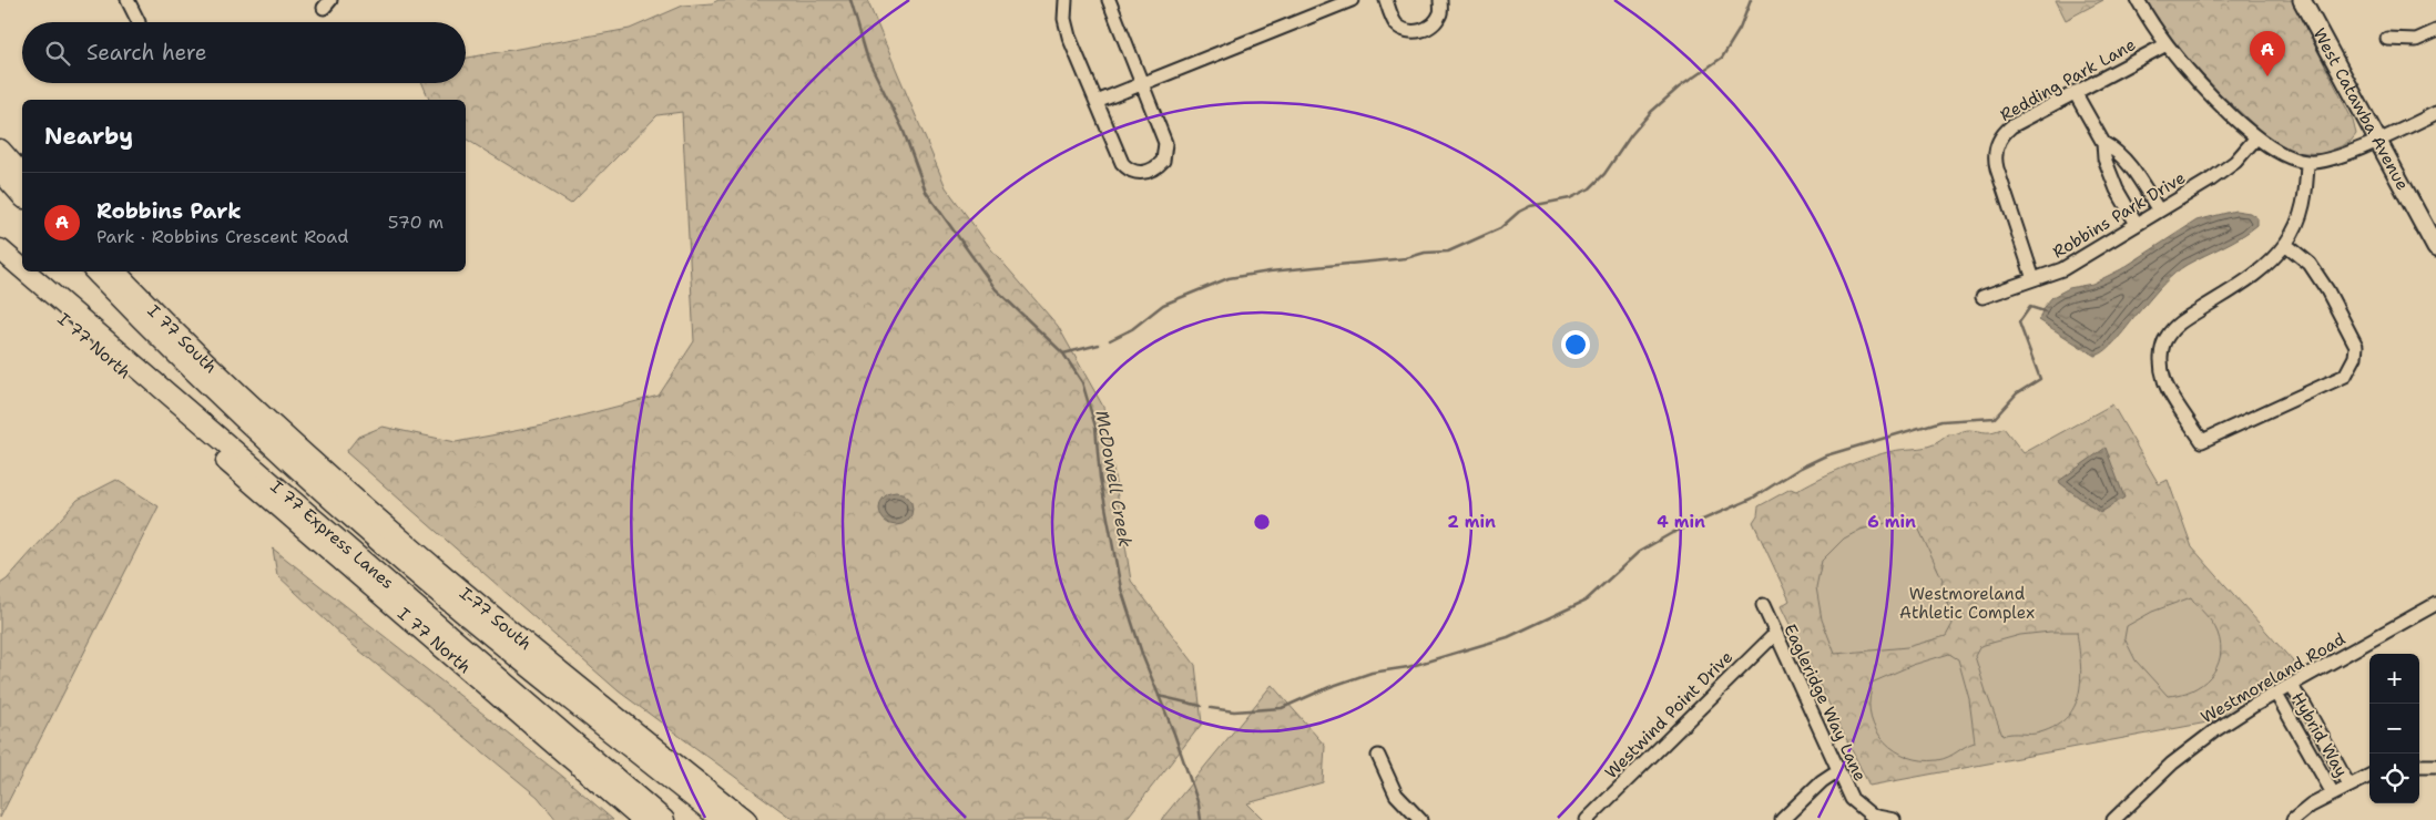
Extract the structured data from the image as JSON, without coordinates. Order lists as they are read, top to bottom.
{
  "streets": {
    "highway": [
      "I 77 South",
      "I 77 North",
      "I 77 Express Lanes",
      "I-77 South"
    ],
    "main road": ["West Catawba Avenue"],
    "street": [
      "Redding Park Lane",
      "Robbins Park Drive",
      "Westmoreland Road",
      "Eagleridge Way Lane",
      "Westwind Point Drive",
      "Hybrid Way"
    ]
  },
  "crossings": [
    ["Redding Park Lane", "Robbins Park Drive"],
    ["I 77 South", "I-77 South"],
    ["Westmoreland Road", "Hybrid Way"],
    ["Eagleridge Way Lane", "Westwind Point Drive"]
  ],
  "water": ["McDowell Creek"],
  "parks": ["Westmoreland Athletic Complex"],
  "page": {
    "search": "Search here",
    "pins": "A",
    "heading": "Nearby",
    "list": [
      {
        "mark": "A",
        "name": "Robbins Park",
        "note": "Park · Robbins Crescent Road",
        "value": "570 m"
      }
    ],
    "map_buttons": ["+", "−"]
  },
  "rings": ["2 min", "4 min", "6 min"]
}
